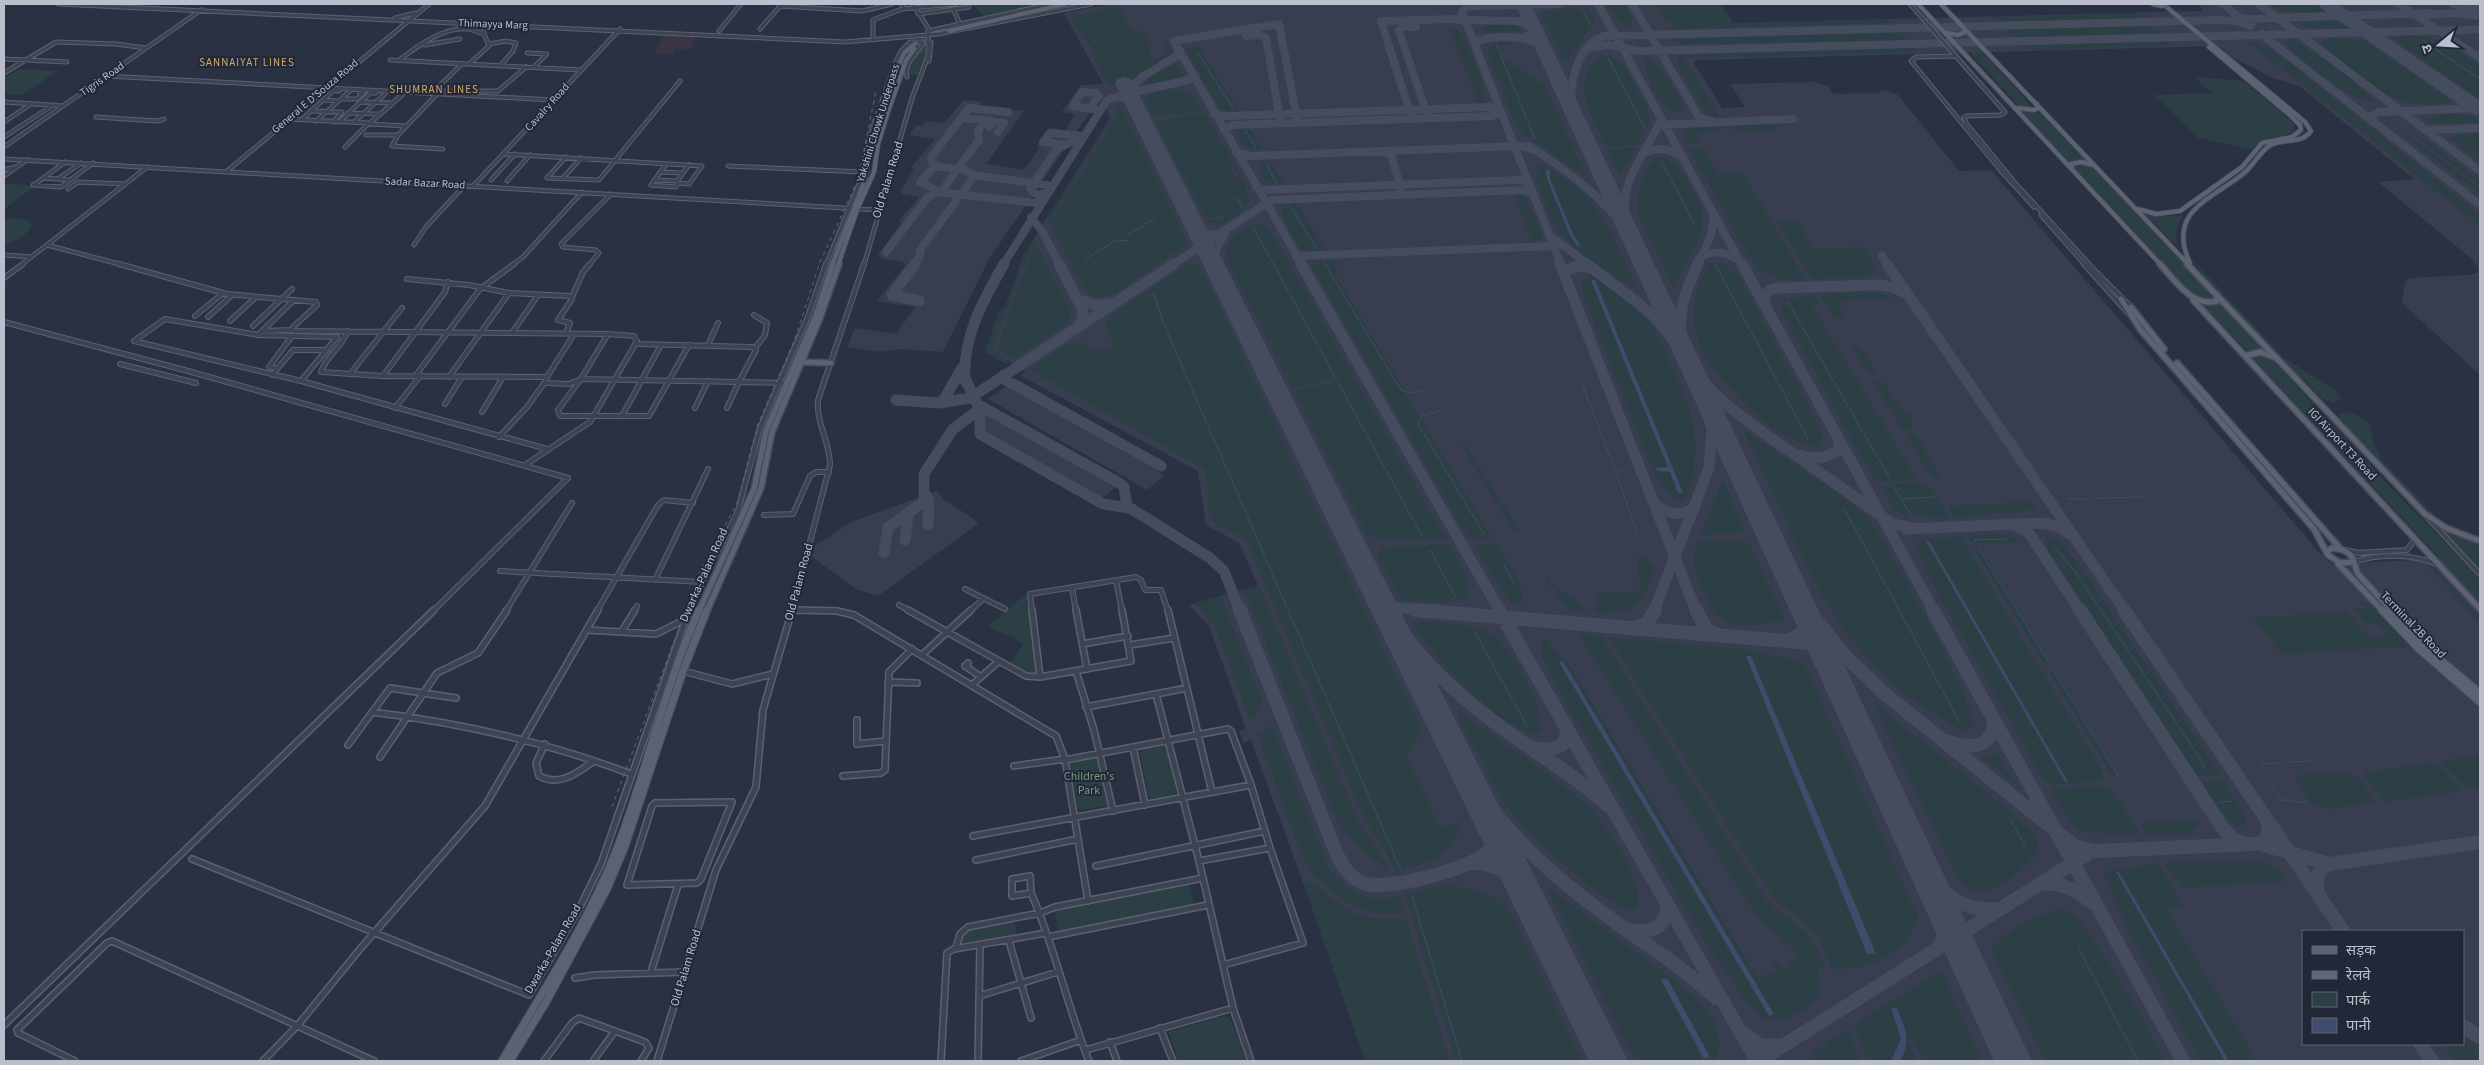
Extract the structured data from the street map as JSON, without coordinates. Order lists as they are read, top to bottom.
{
  "streets": {
    "main road": [
      "Yakshini Chowk Underpass",
      "IGI Airport T3 Road",
      "Dwarka-Palam Road",
      "Terminal 2B Road"
    ],
    "street": [
      "Thimayya Marg",
      "Tigris Road",
      "General E D'Souza Road",
      "Cavalry Road",
      "Old Palam Road",
      "Sadar Bazar Road"
    ]
  },
  "crossings": [
    ["Thimayya Marg", "Tigris Road"],
    ["Thimayya Marg", "General E D'Souza Road"],
    ["Thimayya Marg", "Cavalry Road"],
    ["Thimayya Marg", "Old Palam Road"],
    ["General E D'Souza Road", "Sadar Bazar Road"],
    ["Cavalry Road", "Sadar Bazar Road"],
    ["Yakshini Chowk Underpass", "Sadar Bazar Road"],
    ["Yakshini Chowk Underpass", "Dwarka-Palam Road"],
    ["Old Palam Road", "Sadar Bazar Road"],
    ["Sadar Bazar Road", "Dwarka-Palam Road"]
  ],
  "districts": ["SANNAIYAT LINES", "SHUMRAN LINES"],
  "parks": ["Children's Park"],
  "legend": [
    "सड़क",
    "रेलवे",
    "पार्क",
    "पानी"
  ],
  "north": "left"
}
